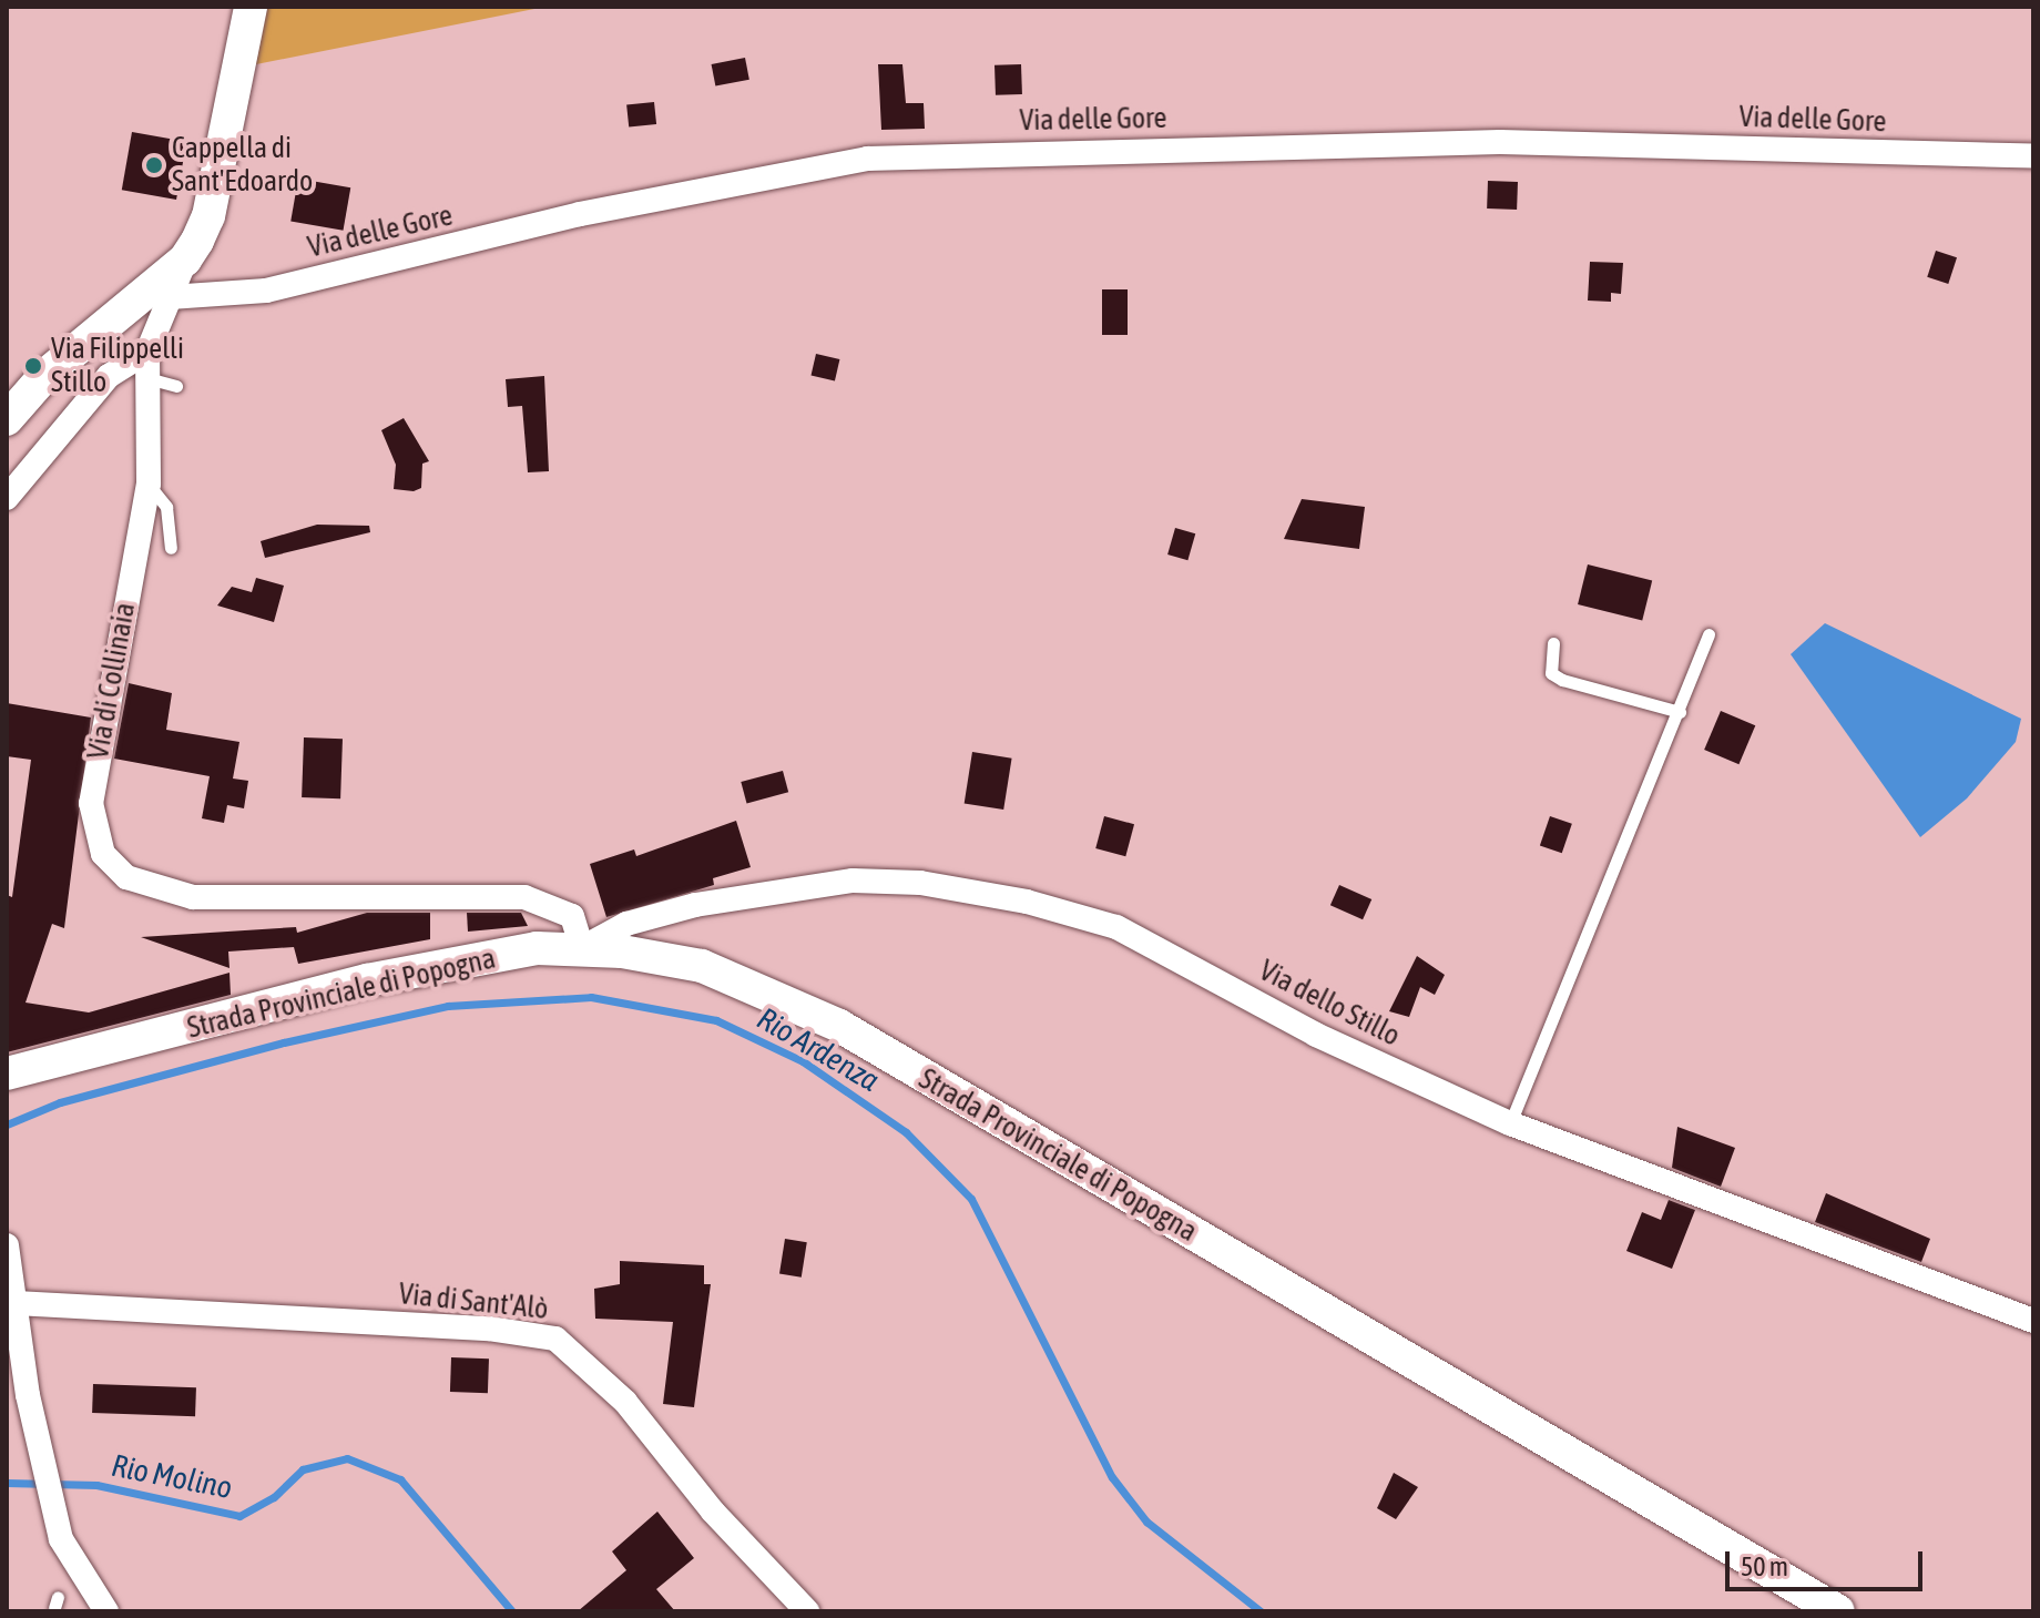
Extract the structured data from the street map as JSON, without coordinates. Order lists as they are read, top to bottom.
{
  "streets": {
    "main road": ["Via di Collinaia", "Strada Provinciale di Popogna"],
    "street": ["Via delle Gore", "Via dello Stillo", "Via di Sant'Alò"]
  },
  "crossings": [
    ["Via delle Gore", "Via di Collinaia"],
    ["Via di Collinaia", "Strada Provinciale di Popogna"],
    ["Via di Collinaia", "Via dello Stillo"],
    ["Strada Provinciale di Popogna", "Via dello Stillo"]
  ],
  "water": ["Rio Ardenza", "Rio Molino"],
  "places": ["Cappella di Sant'Edoardo", "Via Filippelli Stillo"],
  "scale_bar": "50 m"
}
